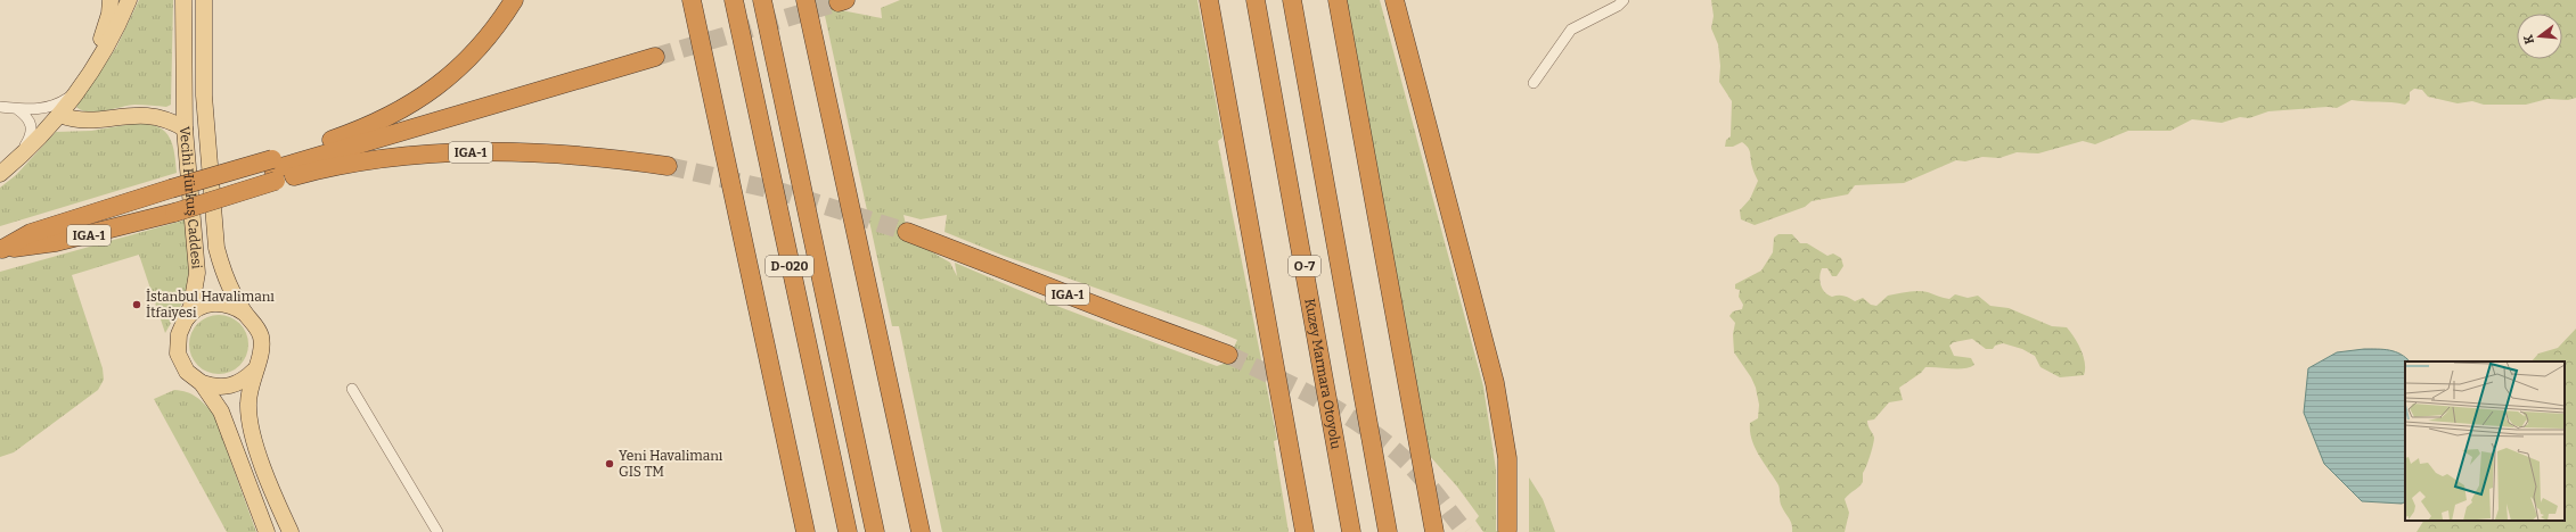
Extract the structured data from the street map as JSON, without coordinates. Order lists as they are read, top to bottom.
{
  "streets": {
    "highway": [
      "IGA-1",
      "D-020",
      "O-7",
      "Kuzey Marmara Otoyolu"
    ],
    "main road": ["Vecihi Hürkuş Caddesi"]
  },
  "places": ["İstanbul Havalimanı İtfaiyesi", "Yeni Havalimanı GIS TM"],
  "north": "left"
}
